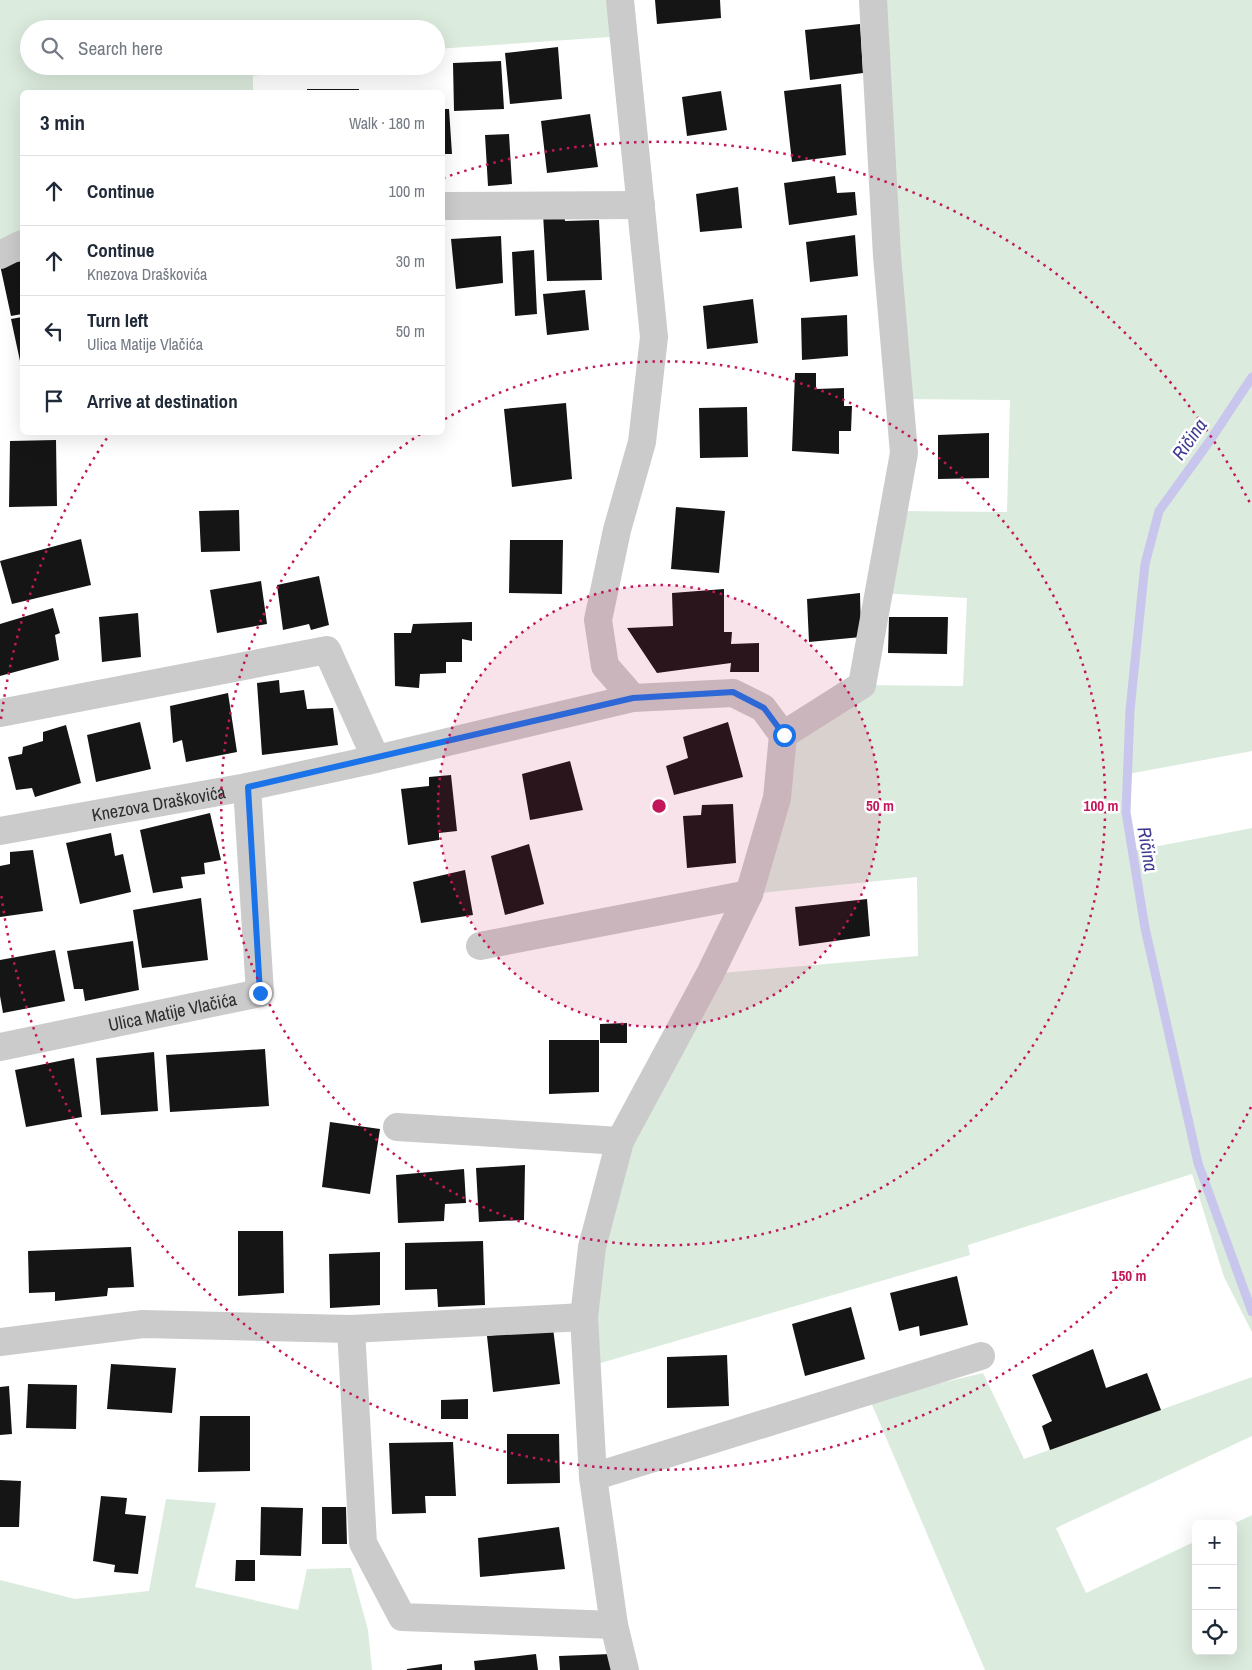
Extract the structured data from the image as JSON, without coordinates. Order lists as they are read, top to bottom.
{
  "streets": {
    "street": ["Knezova Draškovića", "Ulica Matije Vlačića"]
  },
  "crossings": [
    ["Knezova Draškovića", "Ulica Matije Vlačića"]
  ],
  "water": ["Ričina"],
  "page": {
    "search": "Search here",
    "heading": ["3 min", "Walk · 180 m"],
    "list": [
      ["Continue", "100 m"],
      ["Continue", "Knezova Draškovića", "30 m"],
      ["Turn left", "Ulica Matije Vlačića", "50 m"],
      "Arrive at destination"
    ],
    "map_buttons": ["+", "−"]
  },
  "rings": ["50 m", "100 m", "150 m"]
}
